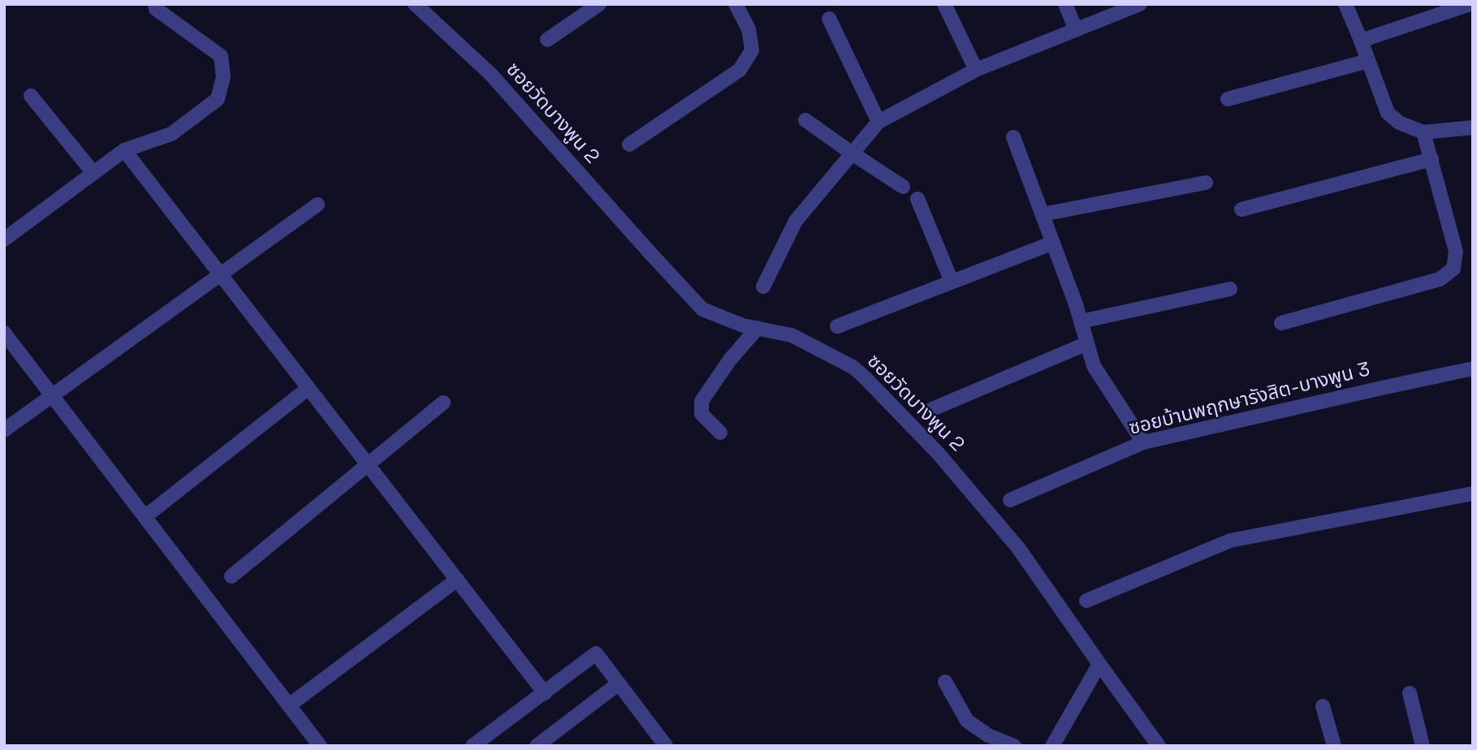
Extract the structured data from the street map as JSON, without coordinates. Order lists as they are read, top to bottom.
{
  "streets": {
    "street": ["ซอยวัดบางพูน 2", "ซอยบ้านพฤกษารังสิต-บางพูน 3"]
  }
}
